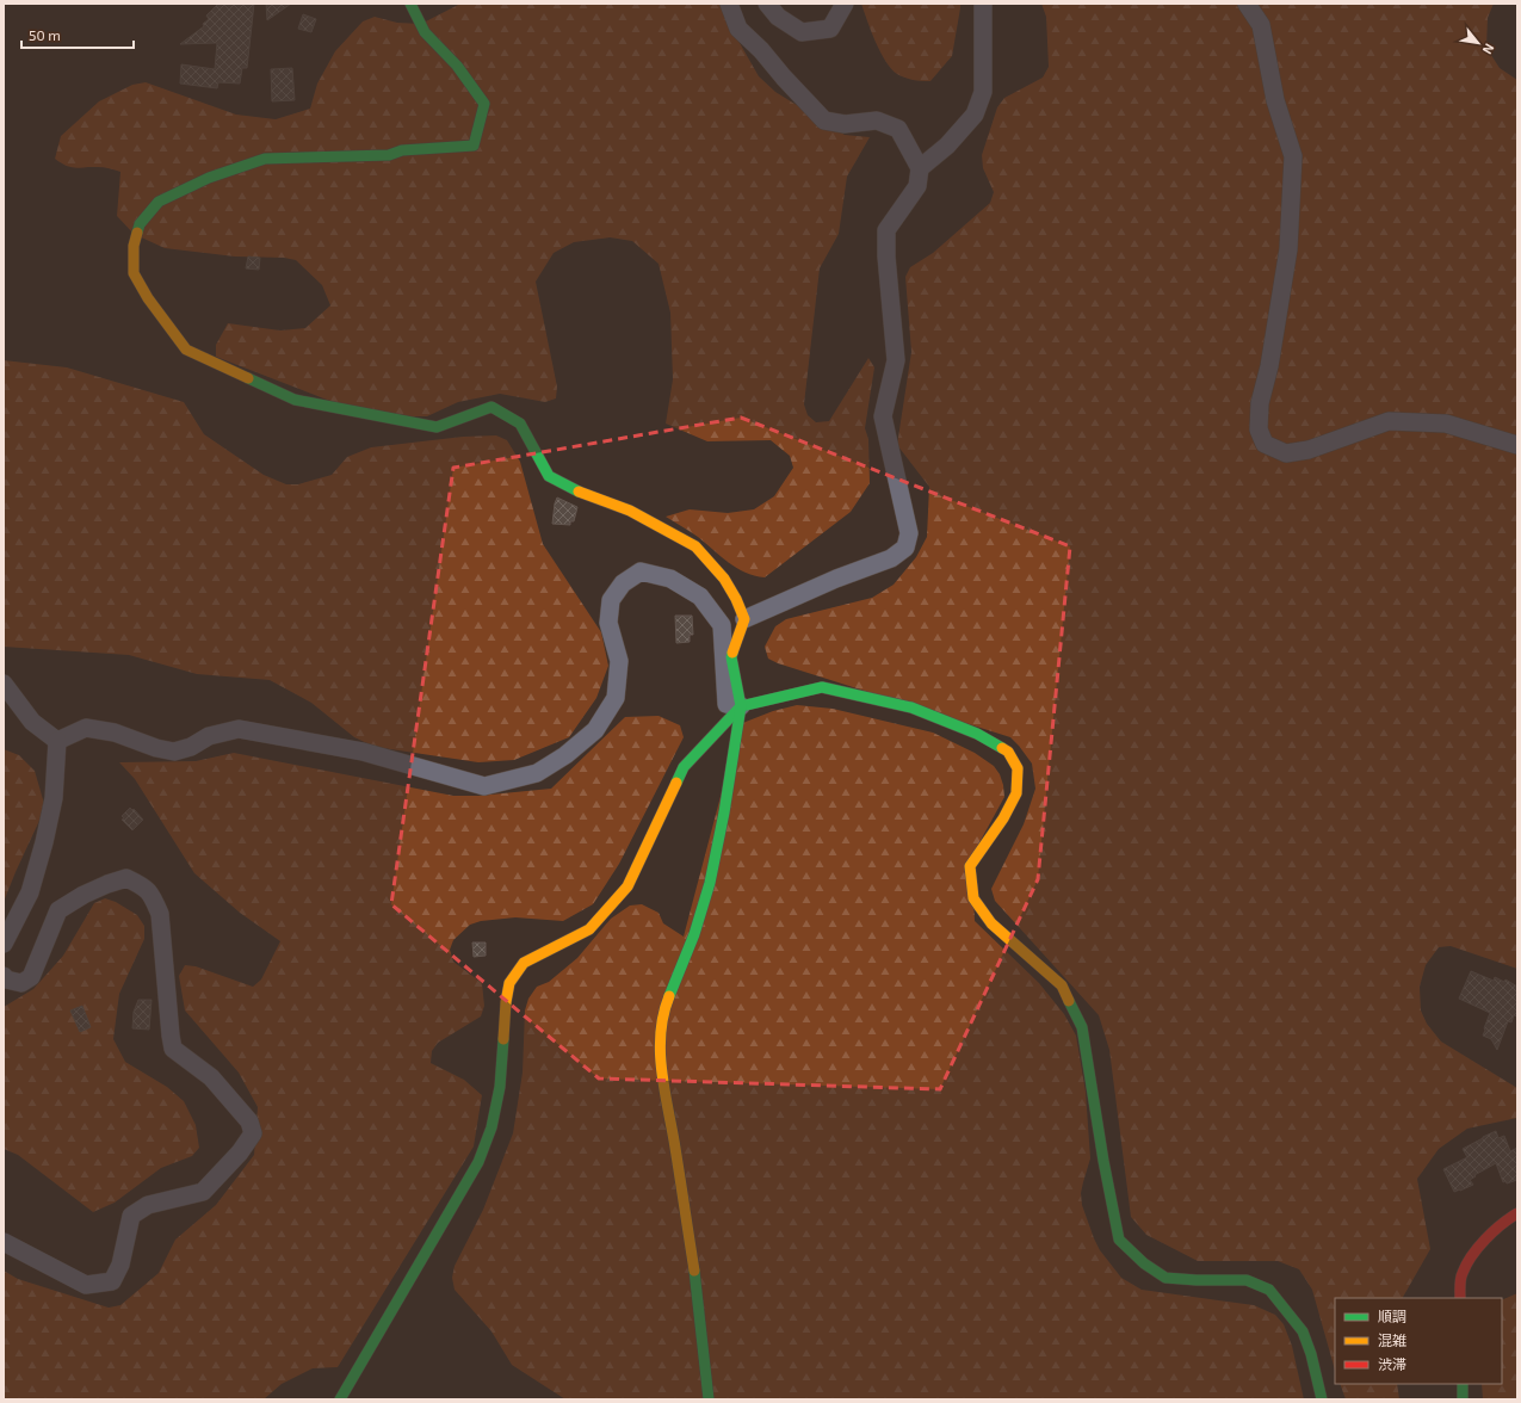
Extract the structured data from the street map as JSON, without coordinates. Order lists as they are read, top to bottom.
{
  "legend": ["順調", "混雑", "渋滞"],
  "scale_bar": "50 m",
  "north": "bottom right"
}
